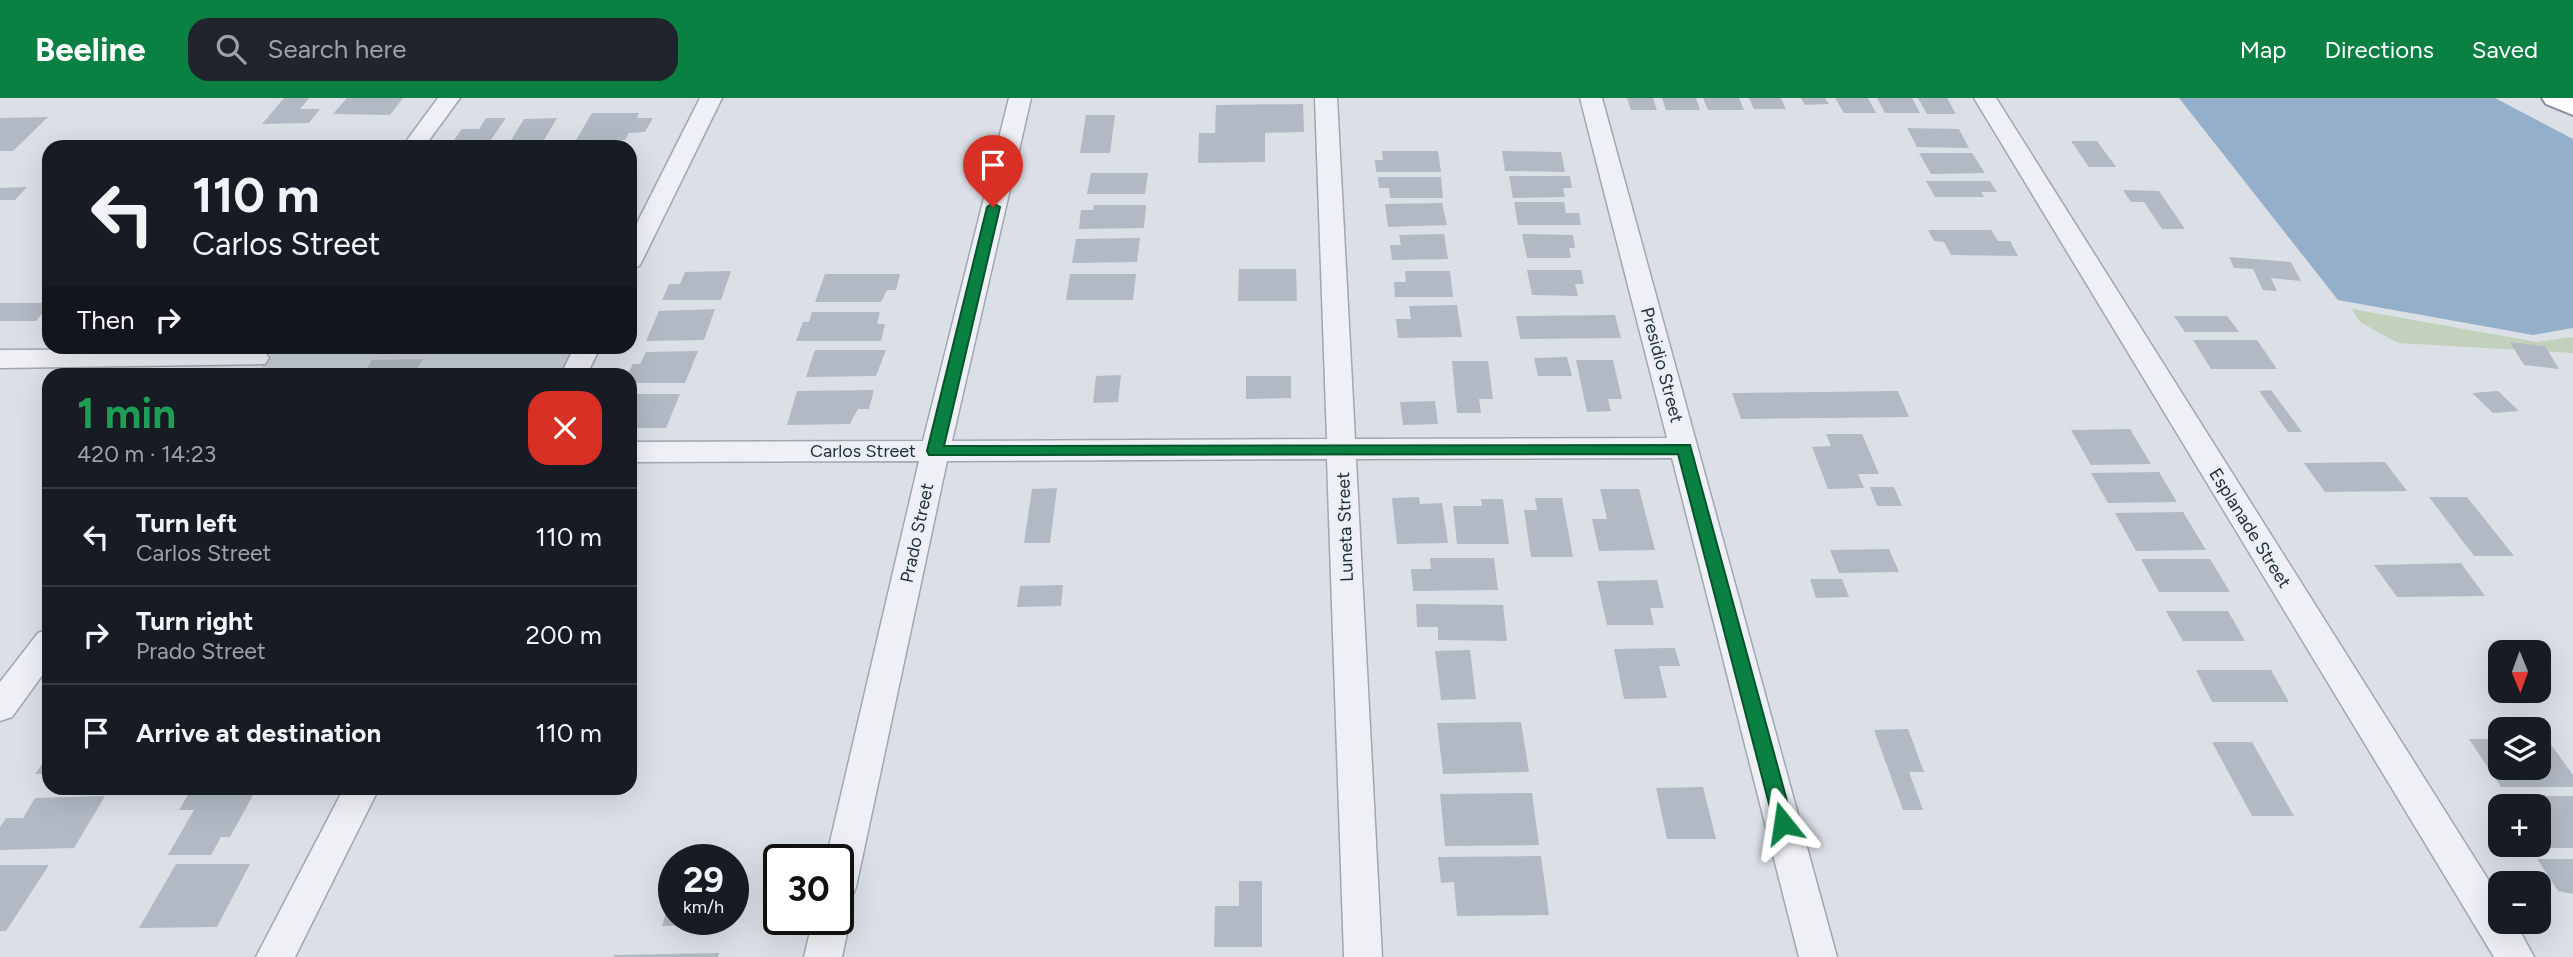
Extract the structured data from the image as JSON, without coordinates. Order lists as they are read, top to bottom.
{
  "streets": {
    "street": [
      "Presidio Street",
      "Carlos Street",
      "Luneta Street",
      "Esplanade Street",
      "Prado Street"
    ]
  },
  "crossings": [
    ["Presidio Street", "Carlos Street"],
    ["Carlos Street", "Luneta Street"],
    ["Carlos Street", "Prado Street"]
  ],
  "north": "bottom",
  "page": {
    "header": "Beeline",
    "search": "Search here",
    "nav": ["Map", "Directions", "Saved"],
    "turn": ["110 m", "Carlos Street"],
    "then": "Then",
    "heading": ["1 min", "420 m · 14:23"],
    "list": [
      {
        "name": "Turn left",
        "note": "Carlos Street",
        "value": "110 m"
      },
      {
        "name": "Turn right",
        "note": "Prado Street",
        "value": "200 m"
      },
      {
        "name": "Arrive at destination",
        "value": "110 m"
      }
    ],
    "map_buttons": ["+", "−"],
    "speed": "29 km/h",
    "limit": "30"
  }
}
